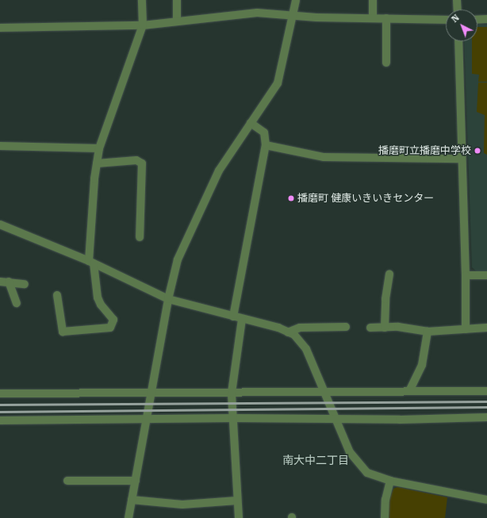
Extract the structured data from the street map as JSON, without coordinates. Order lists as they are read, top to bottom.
{
  "districts": ["南大中二丁目"],
  "places": ["播磨町立播磨中学校", "播磨町 健康いきいきセンター"],
  "north": "top left"
}
